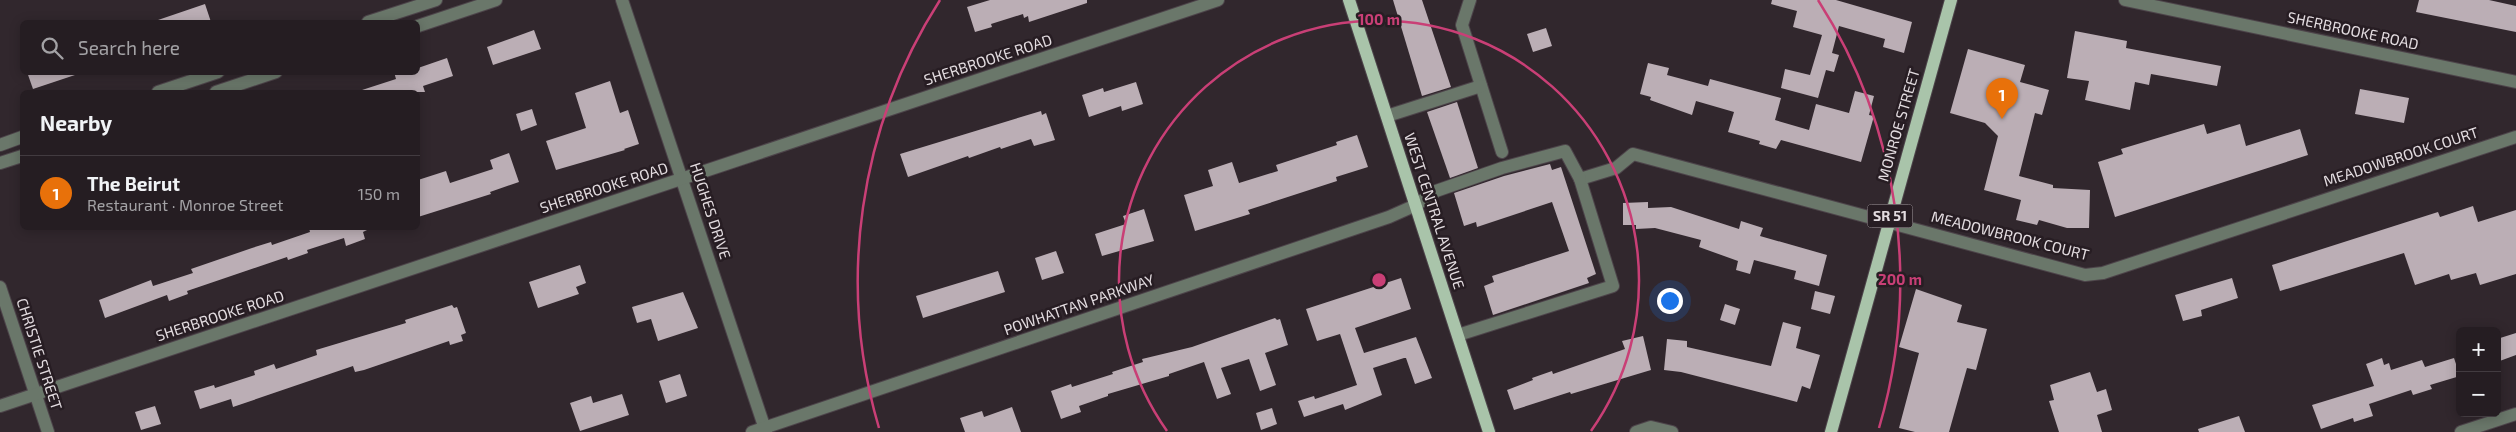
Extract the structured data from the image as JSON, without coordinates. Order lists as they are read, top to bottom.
{
  "streets": {
    "main road": ["MONROE STREET", "WEST CENTRAL AVENUE", "SR 51"],
    "street": [
      "SHERBROOKE ROAD",
      "MEADOWBROOK COURT",
      "HUGHES DRIVE",
      "POWHATTAN PARKWAY",
      "CHRISTIE STREET"
    ]
  },
  "crossings": [
    ["SHERBROOKE ROAD", "HUGHES DRIVE"],
    ["SHERBROOKE ROAD", "CHRISTIE STREET"],
    ["MONROE STREET", "MEADOWBROOK COURT"],
    ["MEADOWBROOK COURT", "POWHATTAN PARKWAY"],
    ["HUGHES DRIVE", "POWHATTAN PARKWAY"],
    ["WEST CENTRAL AVENUE", "POWHATTAN PARKWAY"]
  ],
  "page": {
    "search": "Search here",
    "pins": "1",
    "heading": "Nearby",
    "list": [
      {
        "mark": "1",
        "name": "The Beirut",
        "note": "Restaurant · Monroe Street",
        "value": "150 m"
      }
    ],
    "map_buttons": ["+", "−"]
  },
  "rings": ["100 m", "200 m"]
}
